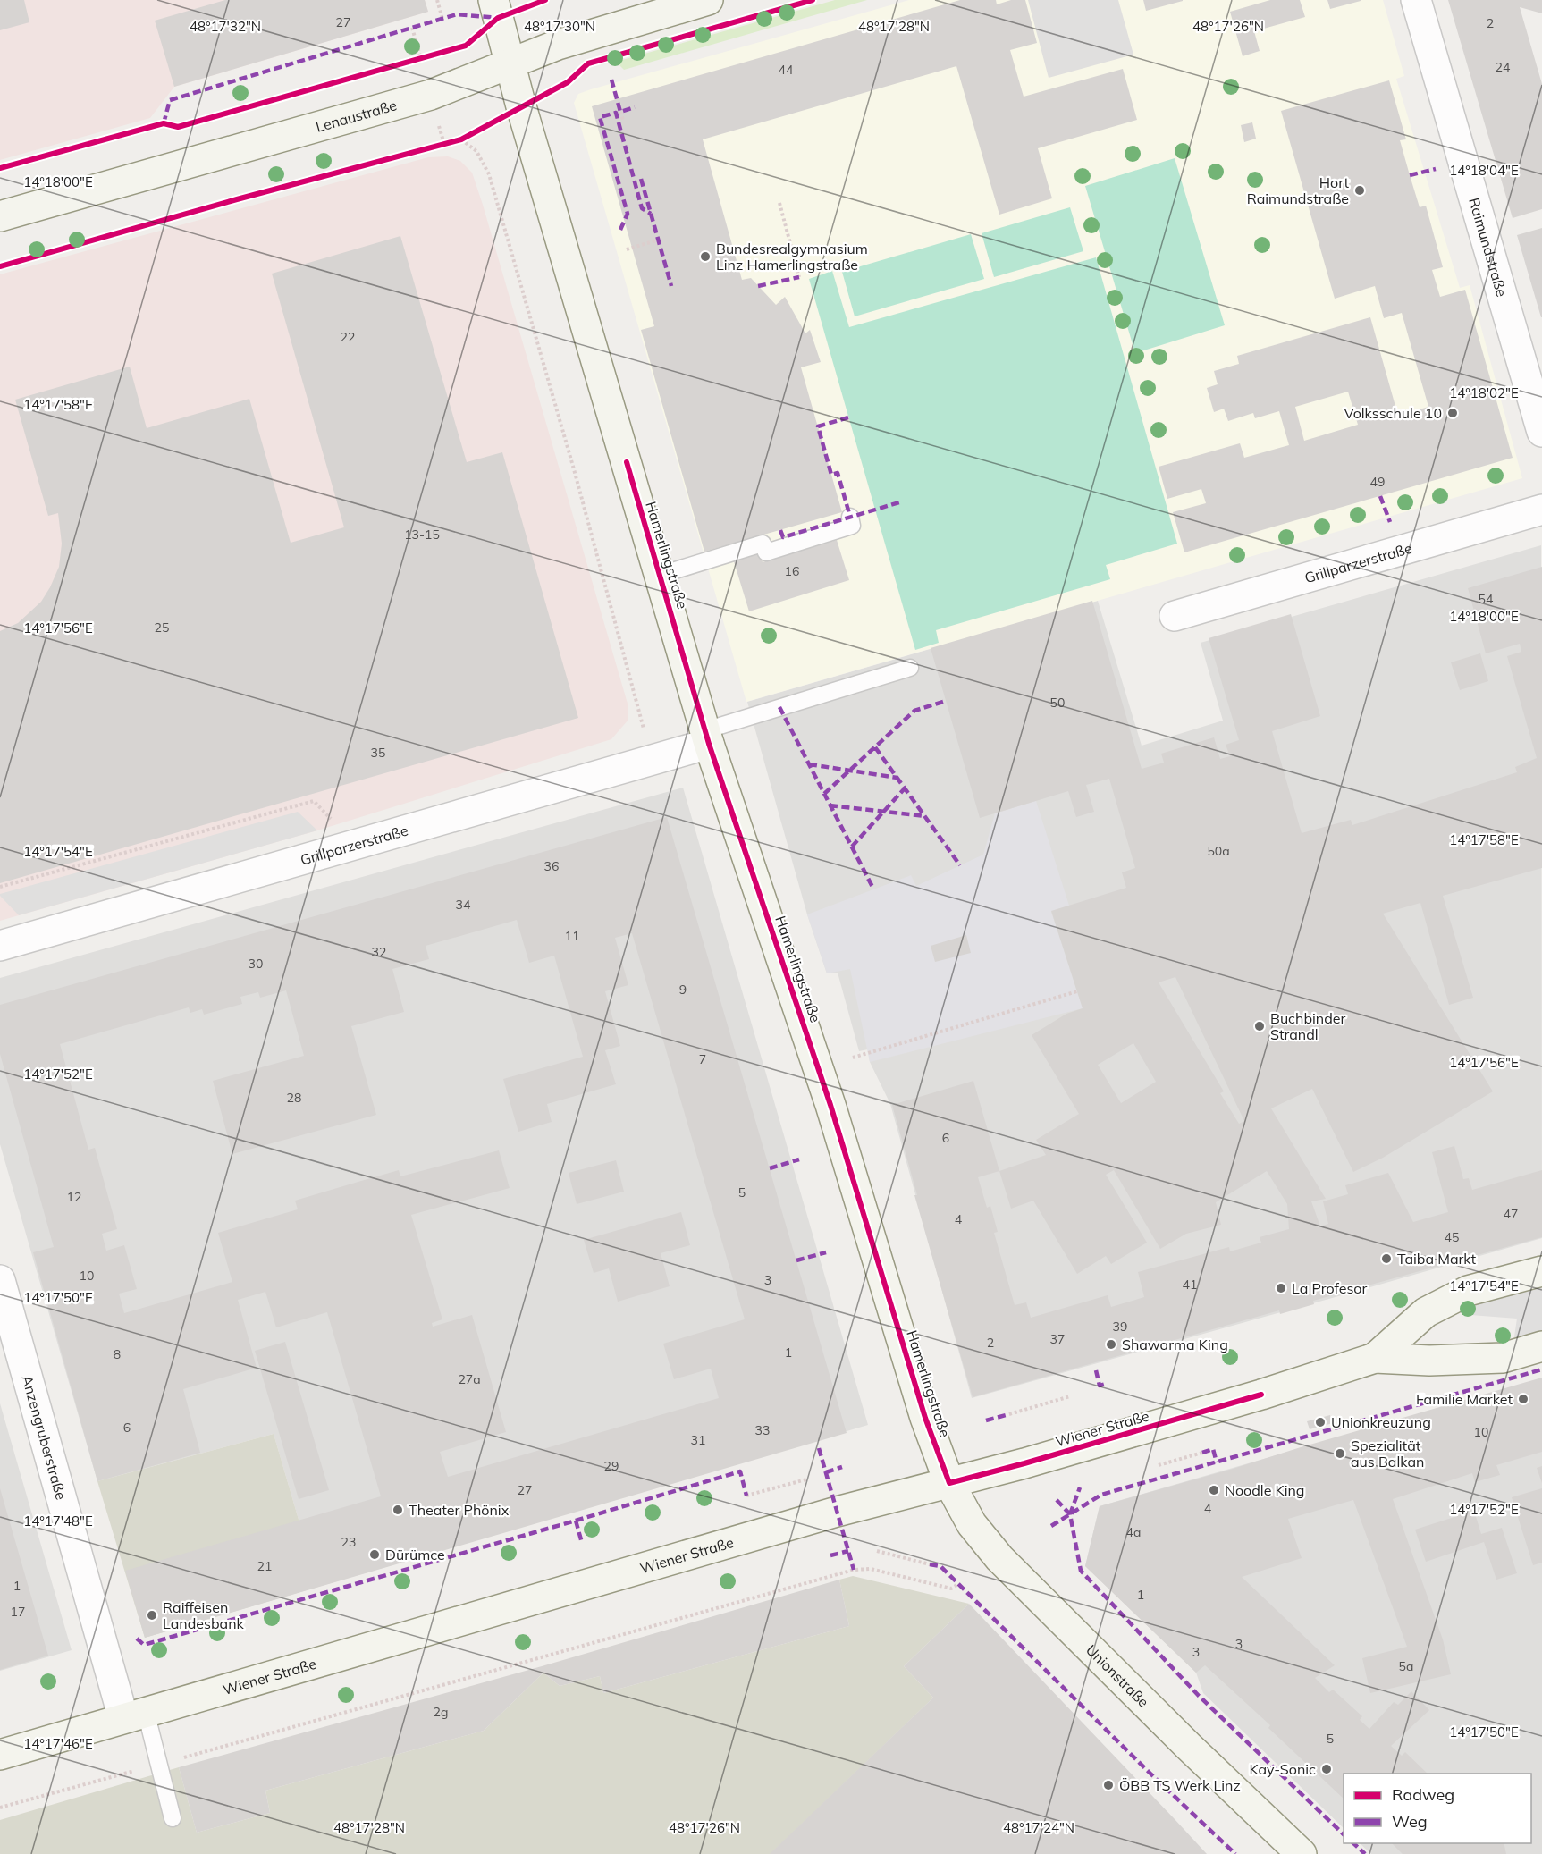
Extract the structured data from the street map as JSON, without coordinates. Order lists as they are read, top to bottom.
{
  "streets": {
    "main road": [
      "Lenaustraße",
      "Hamerlingstraße",
      "Wiener Straße",
      "Unionstraße"
    ],
    "street": ["Raimundstraße", "Grillparzerstraße", "Anzengruberstraße"]
  },
  "crossings": [
    ["Lenaustraße", "Hamerlingstraße"],
    ["Hamerlingstraße", "Grillparzerstraße"],
    ["Hamerlingstraße", "Wiener Straße"],
    ["Hamerlingstraße", "Unionstraße"],
    ["Wiener Straße", "Anzengruberstraße"],
    ["Wiener Straße", "Unionstraße"]
  ],
  "places": [
    "Hort Raimundstraße",
    "Bundesrealgymnasium Linz Hamerlingstraße",
    "Volksschule 10",
    "Buchbinder Strandl",
    "Taiba Markt",
    "La Profesor",
    "Shawarma King",
    "Familie Market",
    "Unionkreuzung",
    "Spezialität aus Balkan",
    "Noodle King",
    "Theater Phönix",
    "Dürümce",
    "Raiffeisen Landesbank",
    "Kay-Sonic",
    "ÖBB TS Werk Linz"
  ],
  "house_numbers": [
    "27",
    "2",
    "24",
    "44",
    "22",
    "49",
    "13-15",
    "16",
    "54",
    "25",
    "50",
    "35",
    "50a",
    "36",
    "34",
    "11",
    "32",
    "30",
    "9",
    "7",
    "28",
    "6",
    "5",
    "12",
    "47",
    "4",
    "45",
    "10",
    "3",
    "41",
    "39",
    "37",
    "2",
    "1",
    "8",
    "27a",
    "6",
    "33",
    "10",
    "31",
    "29",
    "27",
    "4",
    "4a",
    "23",
    "21",
    "1",
    "1",
    "17",
    "3",
    "3",
    "5a",
    "2g",
    "5"
  ],
  "legend": ["Radweg", "Weg"],
  "coordinates": [
    "48°17'32\"N",
    "48°17'30\"N",
    "48°17'28\"N",
    "48°17'26\"N",
    "14°18'04\"E",
    "14°18'00\"E",
    "14°18'02\"E",
    "14°17'58\"E",
    "14°17'56\"E",
    "14°17'54\"E",
    "14°17'52\"E",
    "14°17'50\"E",
    "14°17'48\"E",
    "14°17'46\"E",
    "48°17'24\"N"
  ]
}
